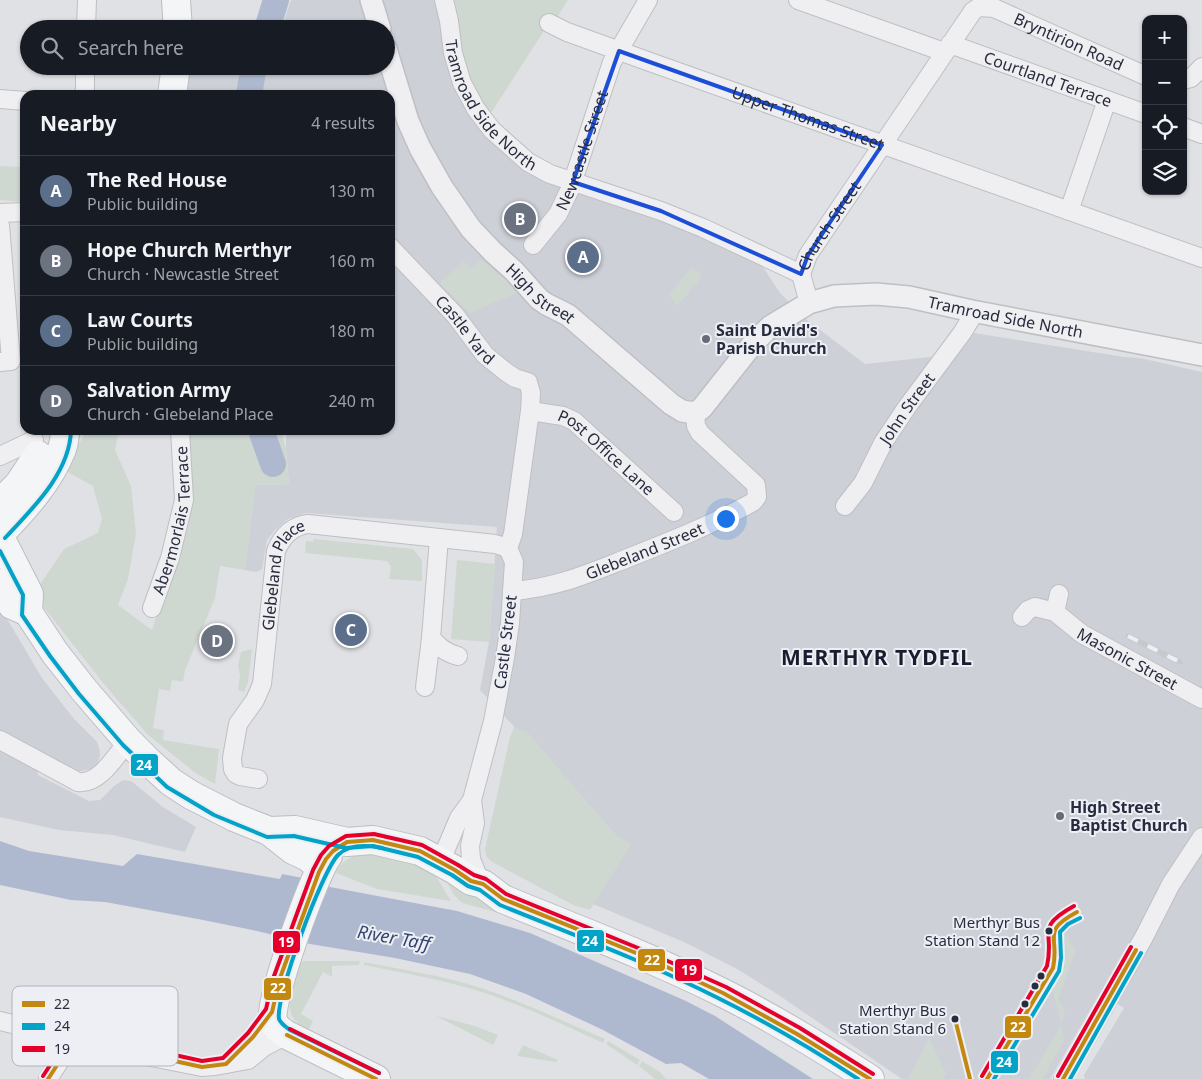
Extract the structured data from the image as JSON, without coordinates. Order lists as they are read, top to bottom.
{
  "streets": {
    "street": [
      "Bryntirion Road",
      "Courtland Terrace",
      "Tramroad Side North",
      "Upper Thomas Street",
      "Newcastle Street",
      "Church Street",
      "High Street",
      "Castle Yard",
      "John Street",
      "Post Office Lane",
      "Abermorlais Terrace",
      "Glebeland Street",
      "Glebeland Place",
      "Castle Street",
      "Masonic Street"
    ]
  },
  "crossings": [
    ["Bryntirion Road", "Courtland Terrace"],
    ["Bryntirion Road", "Church Street"],
    ["Courtland Terrace", "Church Street"],
    ["Tramroad Side North", "Newcastle Street"],
    ["Tramroad Side North", "Church Street"],
    ["Tramroad Side North", "John Street"],
    ["Upper Thomas Street", "Newcastle Street"],
    ["Upper Thomas Street", "Church Street"],
    ["High Street", "Glebeland Street"],
    ["Castle Yard", "Post Office Lane"],
    ["Castle Yard", "Castle Street"],
    ["Post Office Lane", "Castle Street"],
    ["Glebeland Street", "Castle Street"],
    ["Glebeland Place", "Castle Street"]
  ],
  "districts": ["MERTHYR TYDFIL"],
  "water": ["River Taff"],
  "places": [
    "Saint David's Parish Church",
    "High Street Baptist Church",
    "Merthyr Bus Station Stand 12",
    "Merthyr Bus Station Stand 6"
  ],
  "lines": ["transit line 24", "transit line 19", "transit line 22"],
  "legend": ["22", "24", "19"],
  "page": {
    "map_buttons": ["+", "−"],
    "search": "Search here",
    "heading": ["Nearby", "4 results"],
    "list": [
      {
        "mark": "A",
        "name": "The Red House",
        "note": "Public building",
        "value": "130 m"
      },
      {
        "mark": "B",
        "name": "Hope Church Merthyr",
        "note": "Church · Newcastle Street",
        "value": "160 m"
      },
      {
        "mark": "C",
        "name": "Law Courts",
        "note": "Public building",
        "value": "180 m"
      },
      {
        "mark": "D",
        "name": "Salvation Army",
        "note": "Church · Glebeland Place",
        "value": "240 m"
      }
    ],
    "pins": [
      "B",
      "A",
      "C",
      "D"
    ]
  }
}
